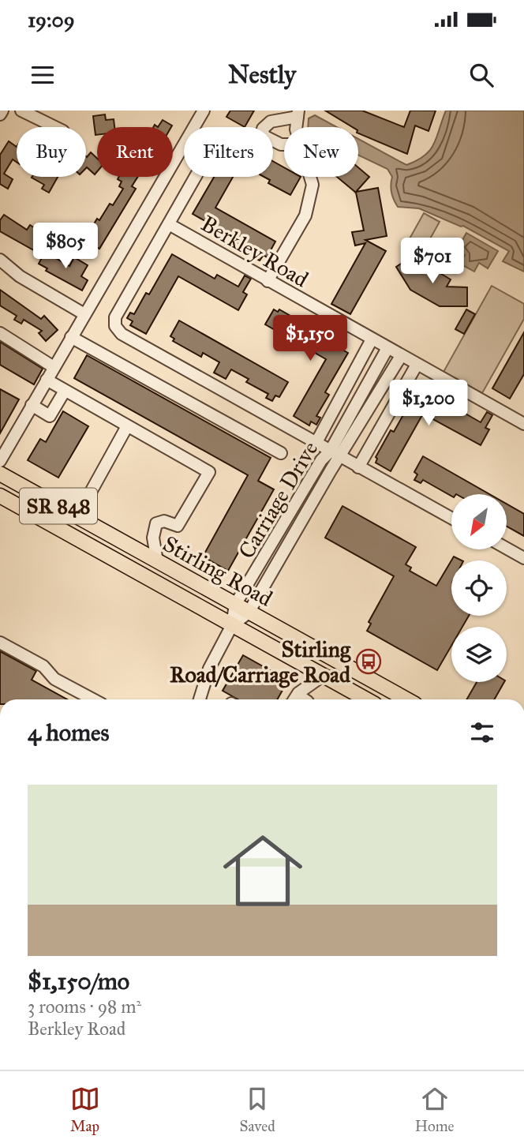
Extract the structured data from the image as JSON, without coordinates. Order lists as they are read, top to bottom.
{
  "streets": {
    "main road": ["SR 848", "Stirling Road"],
    "street": ["Berkley Road", "Carriage Drive"]
  },
  "crossings": [
    ["Berkley Road", "Carriage Drive"],
    ["Carriage Drive", "Stirling Road"]
  ],
  "places": {
    "bus stop": ["Stirling Road/Carriage Road"]
  },
  "north": "bottom left",
  "page": {
    "status": "19:09",
    "header": "Nestly",
    "chip": [
      "Buy",
      "Rent",
      "Filters",
      "New"
    ],
    "price": [
      "$805",
      "$701",
      "$1,150",
      "$1,200"
    ],
    "heading": "4 homes",
    "list": [
      {
        "name": "$1,150/mo",
        "note": "3 rooms · 98 m² · Berkley Road"
      }
    ],
    "tabs": ["Map", "Saved", "Home"]
  }
}
